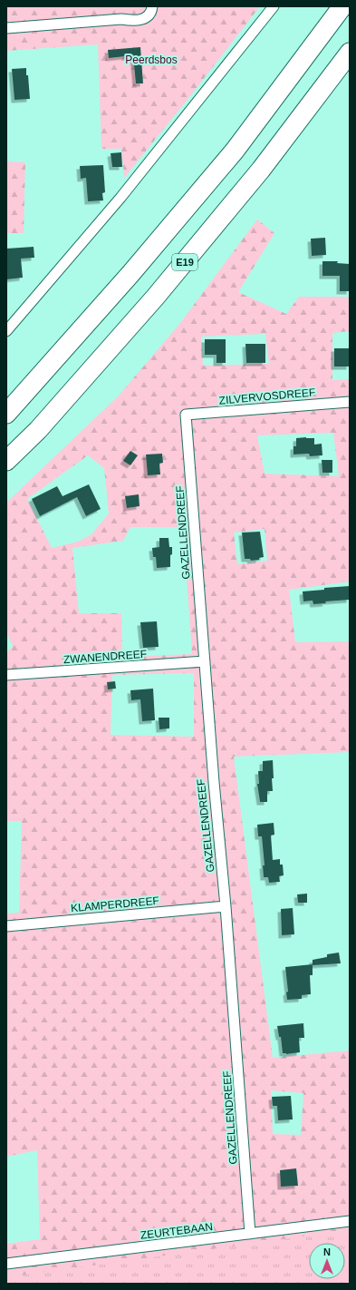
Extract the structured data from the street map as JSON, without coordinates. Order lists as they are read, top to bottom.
{
  "streets": {
    "highway": ["E19"],
    "street": [
      "ZILVERVOSDREEF",
      "GAZELLENDREEF",
      "ZWANENDREEF",
      "KLAMPERDREEF",
      "ZEURTEBAAN"
    ]
  },
  "crossings": [
    ["ZILVERVOSDREEF", "GAZELLENDREEF"],
    ["GAZELLENDREEF", "ZWANENDREEF"],
    ["GAZELLENDREEF", "KLAMPERDREEF"],
    ["GAZELLENDREEF", "ZEURTEBAAN"]
  ],
  "parks": ["Peerdsbos"],
  "north": "top"
}
